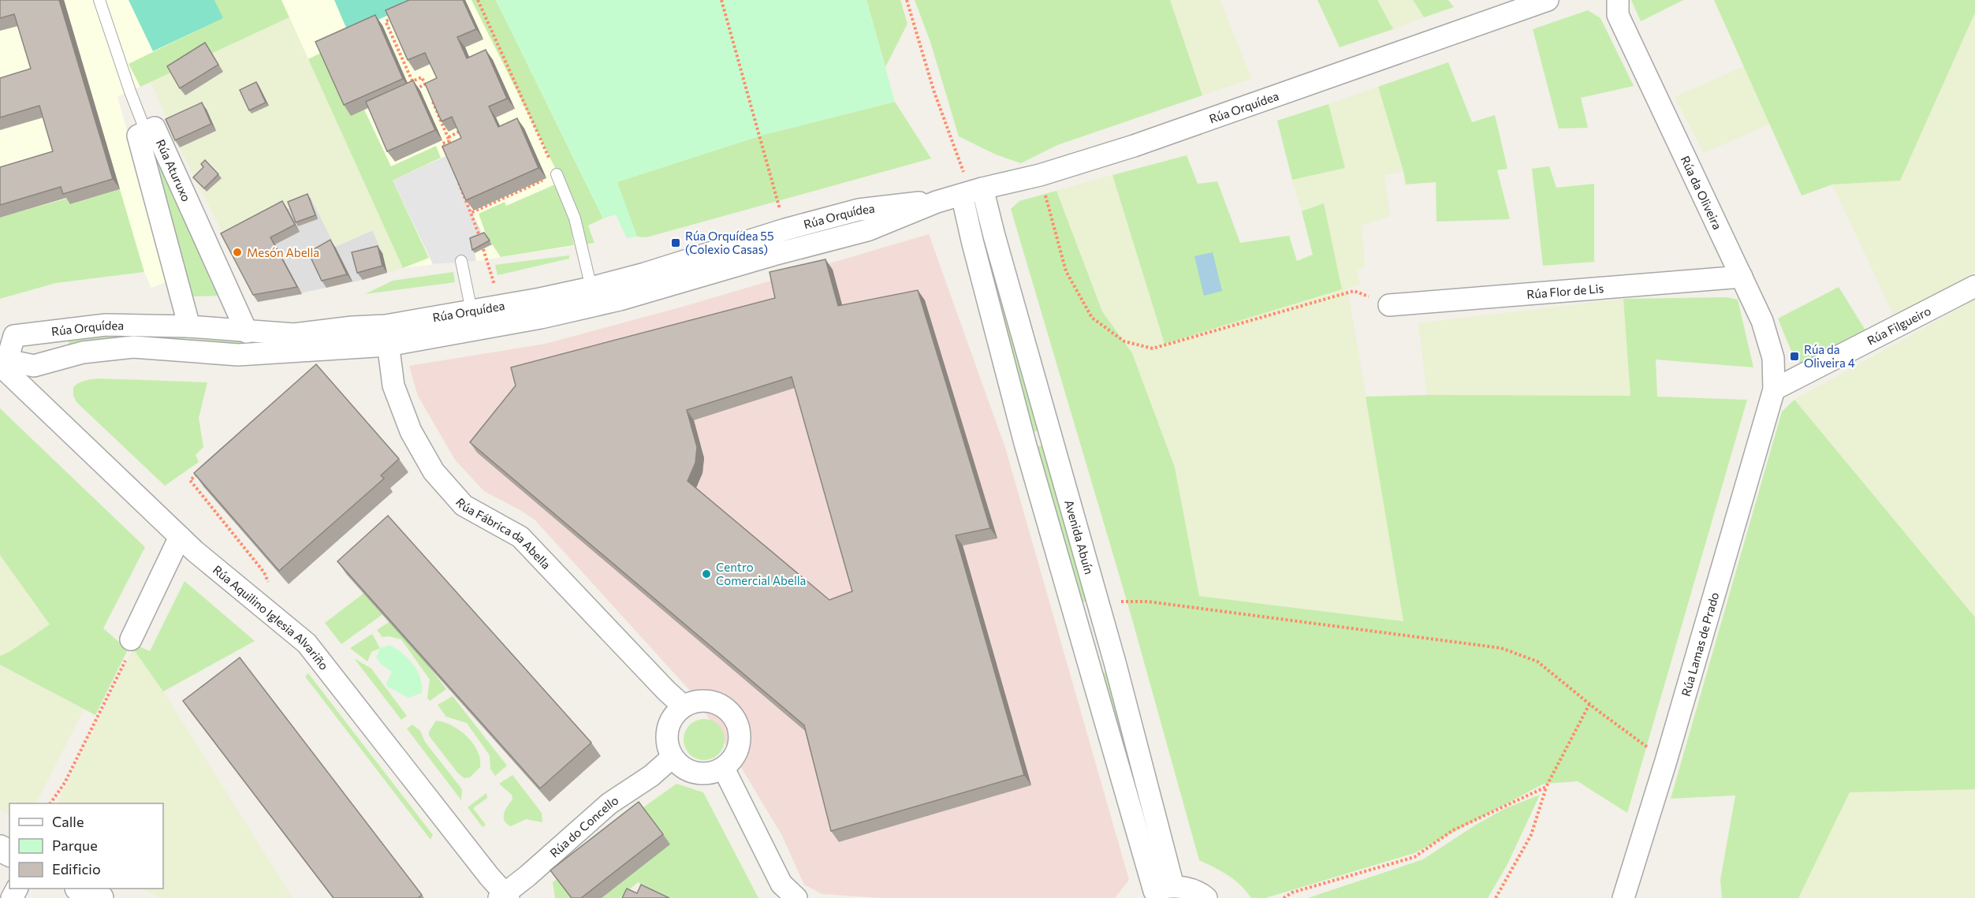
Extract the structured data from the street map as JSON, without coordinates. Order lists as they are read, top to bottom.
{
  "streets": {
    "street": [
      "Rúa Orquídea",
      "Rúa Aturuxo",
      "Rúa da Oliveira",
      "Rúa Flor de Lis",
      "Rúa Filgueiro",
      "Rúa Fábrica da Abella",
      "Avenida Abuín",
      "Rúa Aquilino Iglesia Alvariño",
      "Rúa Lamas de Prado",
      "Rúa do Concello"
    ]
  },
  "crossings": [
    ["Rúa Orquídea", "Rúa Aturuxo"],
    ["Rúa Orquídea", "Rúa Fábrica da Abella"],
    ["Rúa Orquídea", "Avenida Abuín"],
    ["Rúa Orquídea", "Rúa Aquilino Iglesia Alvariño"],
    ["Rúa da Oliveira", "Rúa Flor de Lis"],
    ["Rúa da Oliveira", "Rúa Filgueiro"],
    ["Rúa da Oliveira", "Rúa Lamas de Prado"],
    ["Rúa Filgueiro", "Rúa Lamas de Prado"],
    ["Rúa Fábrica da Abella", "Rúa do Concello"],
    ["Rúa Aquilino Iglesia Alvariño", "Rúa do Concello"]
  ],
  "places": {
    "transit": ["Rúa Orquídea 55 (Colexio Casas)", "Rúa da Oliveira 4"],
    "other": ["Mesón Abella", "Centro Comercial Abella"]
  },
  "legend": ["Calle", "Parque", "Edificio"]
}
